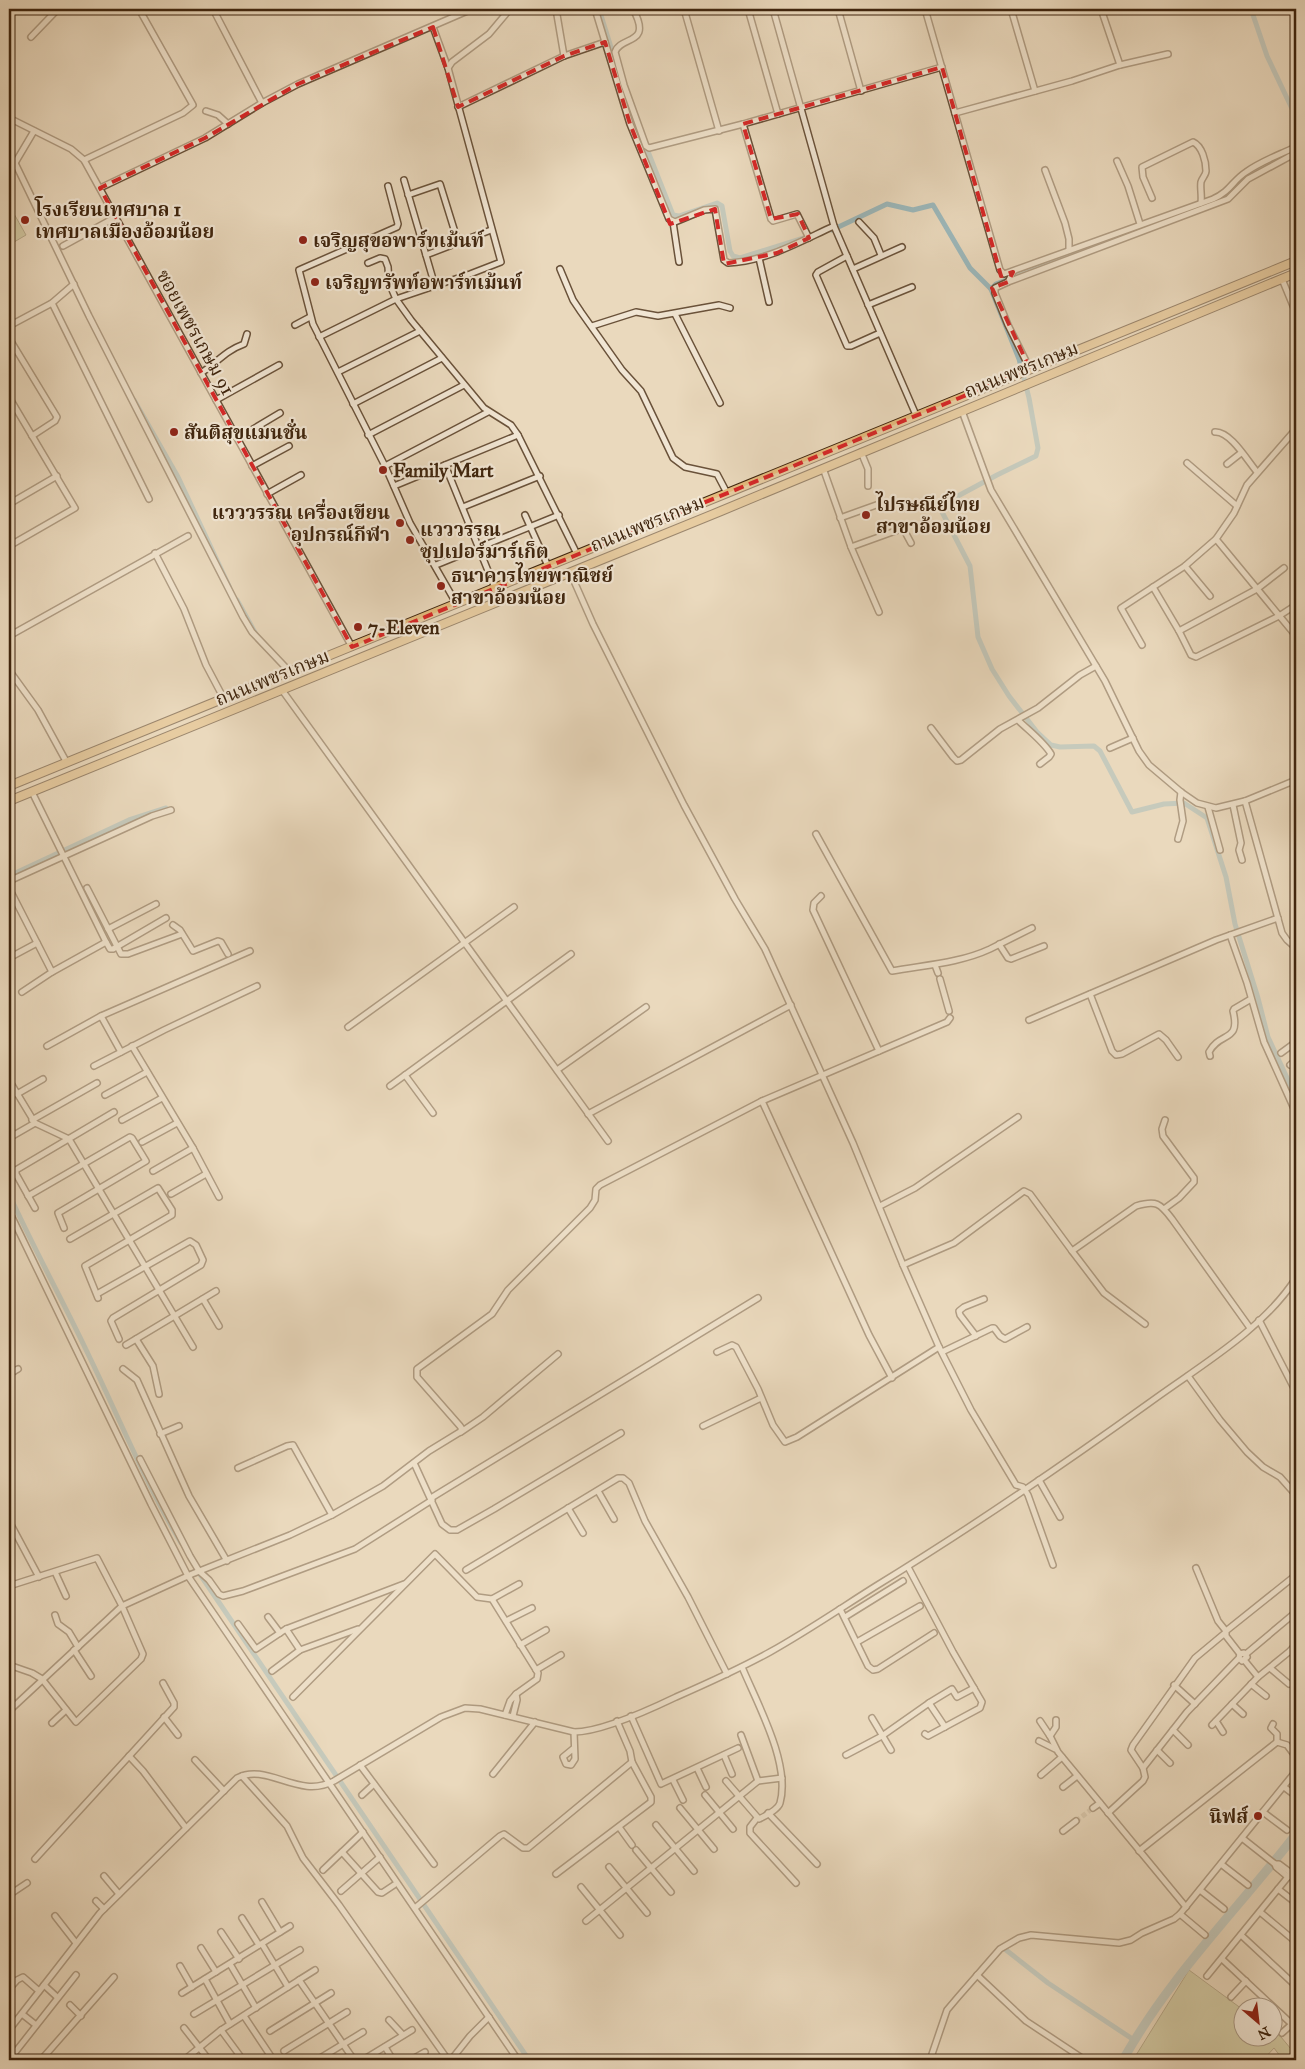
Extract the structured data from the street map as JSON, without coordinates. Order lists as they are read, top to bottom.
{
  "streets": {
    "main road": ["ถนนเพชรเกษม"],
    "street": ["ซอยเพชรเกษม 91"]
  },
  "crossings": [
    ["ซอยเพชรเกษม 91", "ถนนเพชรเกษม"]
  ],
  "places": [
    "โรงเรียนเทศบาล 1 เทศบาลเมืองอ้อมน้อย",
    "เจริญสุขอพาร์ทเม้นท์",
    "เจริญทรัพท์อพาร์ทเม้นท์",
    "สันติสุขแมนชั่น",
    "Family Mart",
    "ไปรษณีย์ไทย สาขาอ้อมน้อย",
    "แวววรรณ เครื่องเขียน อุปกรณ์กีฬา",
    "แวววรรณ ซุปเปอร์มาร์เก็ต",
    "ธนาคารไทยพาณิชย์ สาขาอ้อมน้อย",
    "7-Eleven",
    "นิฟส์"
  ],
  "north": "bottom right"
}
